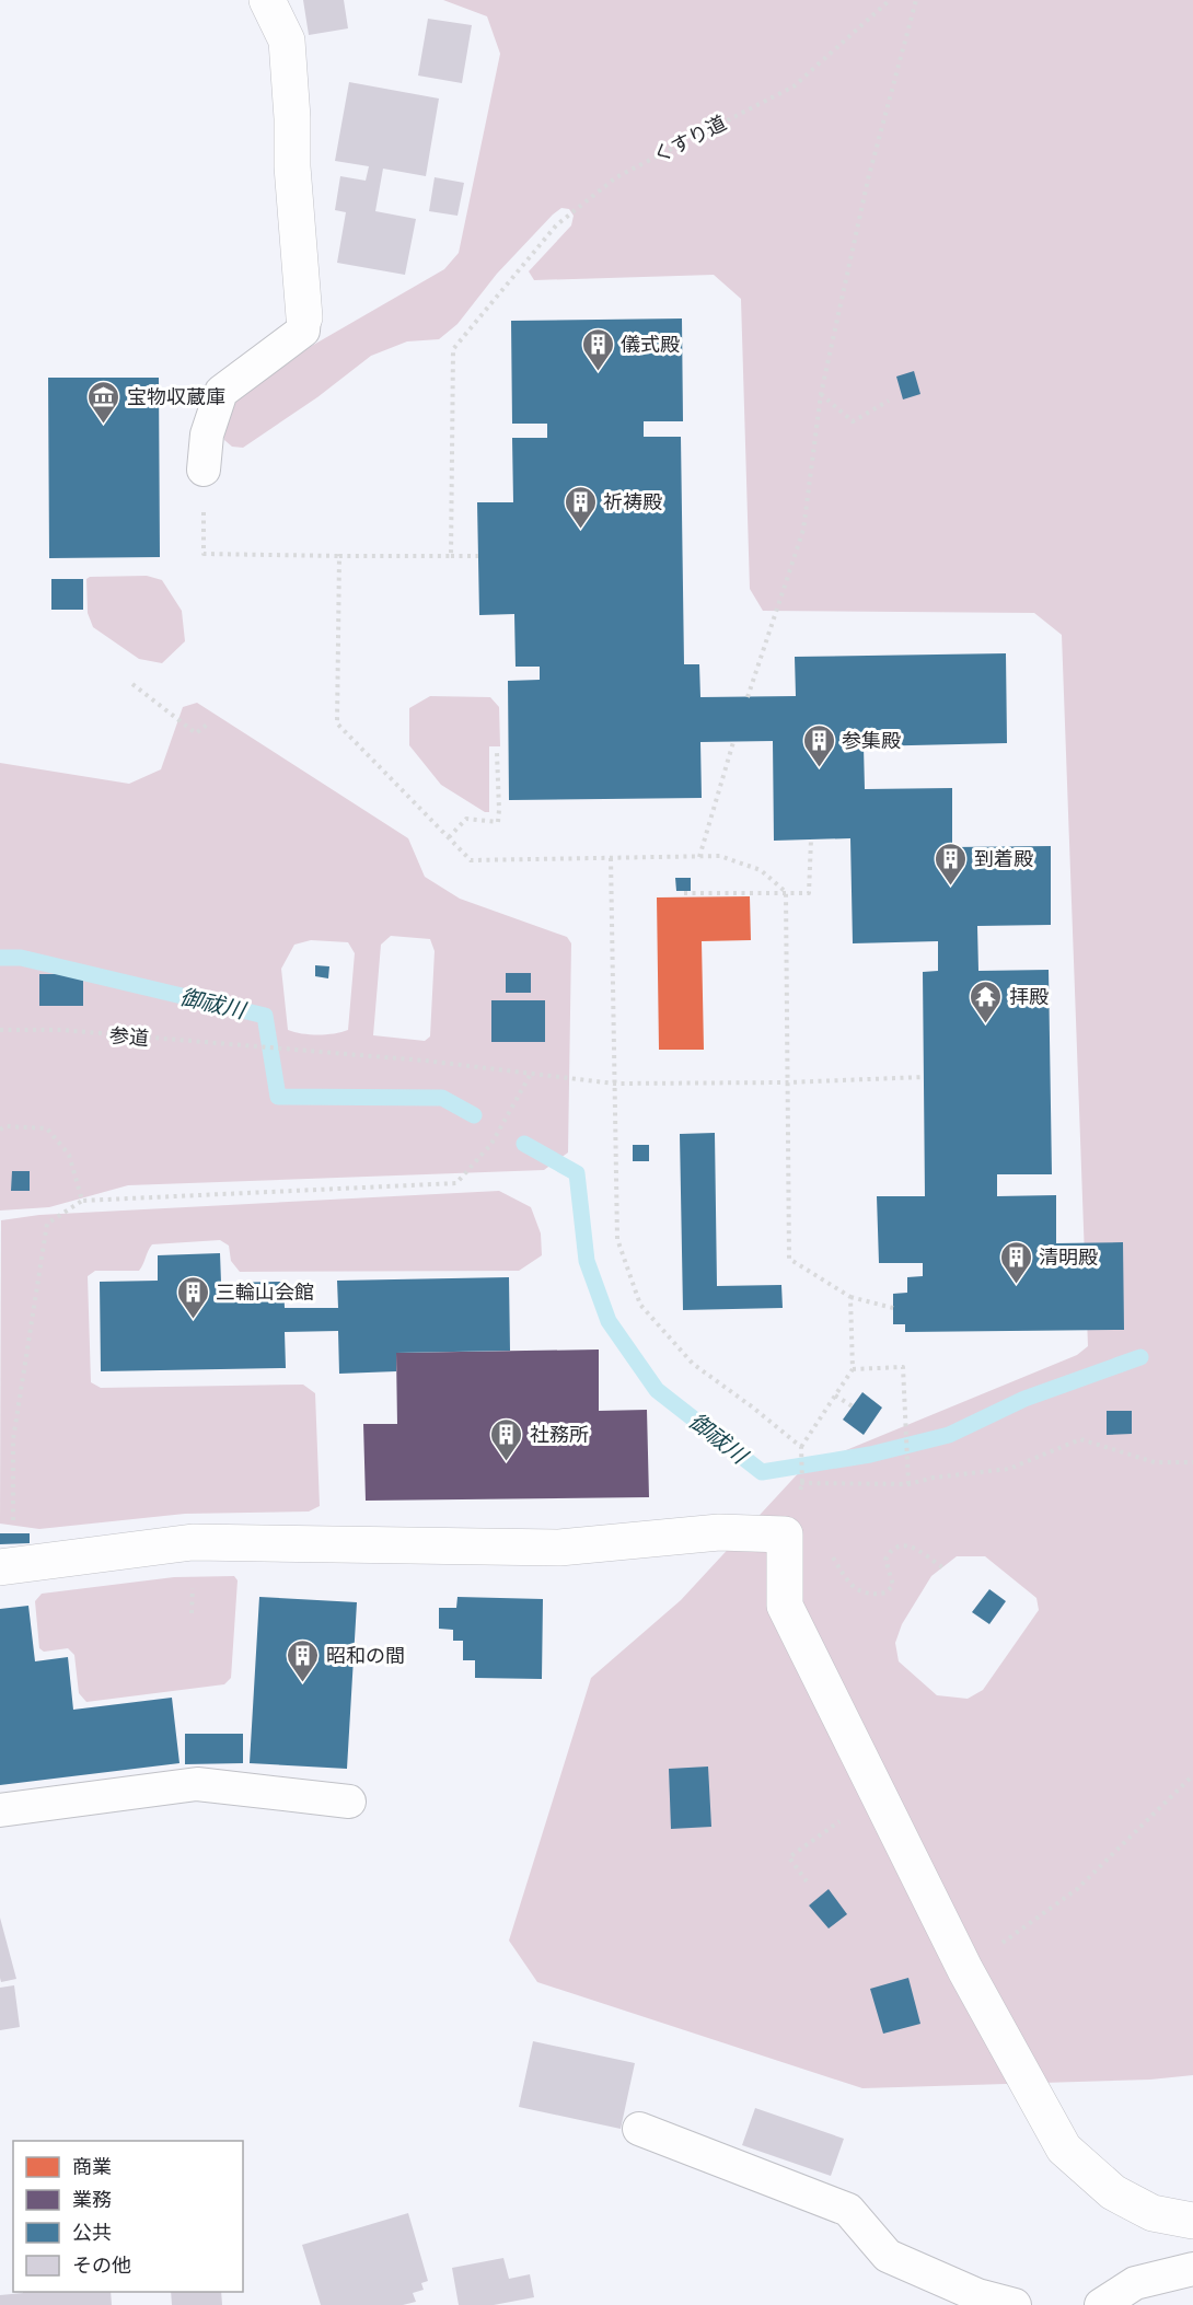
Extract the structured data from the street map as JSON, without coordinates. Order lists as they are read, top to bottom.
{
  "streets": {
    "path": ["くすり道", "参道"]
  },
  "water": ["御祓川"],
  "places": {
    "building": [
      "儀式殿",
      "祈祷殿",
      "参集殿",
      "到着殿",
      "清明殿",
      "三輪山会館",
      "社務所",
      "昭和の間"
    ],
    "museum": ["宝物収蔵庫"],
    "temple": ["拝殿"]
  },
  "legend": [
    "商業",
    "業務",
    "公共",
    "その他"
  ]
}
